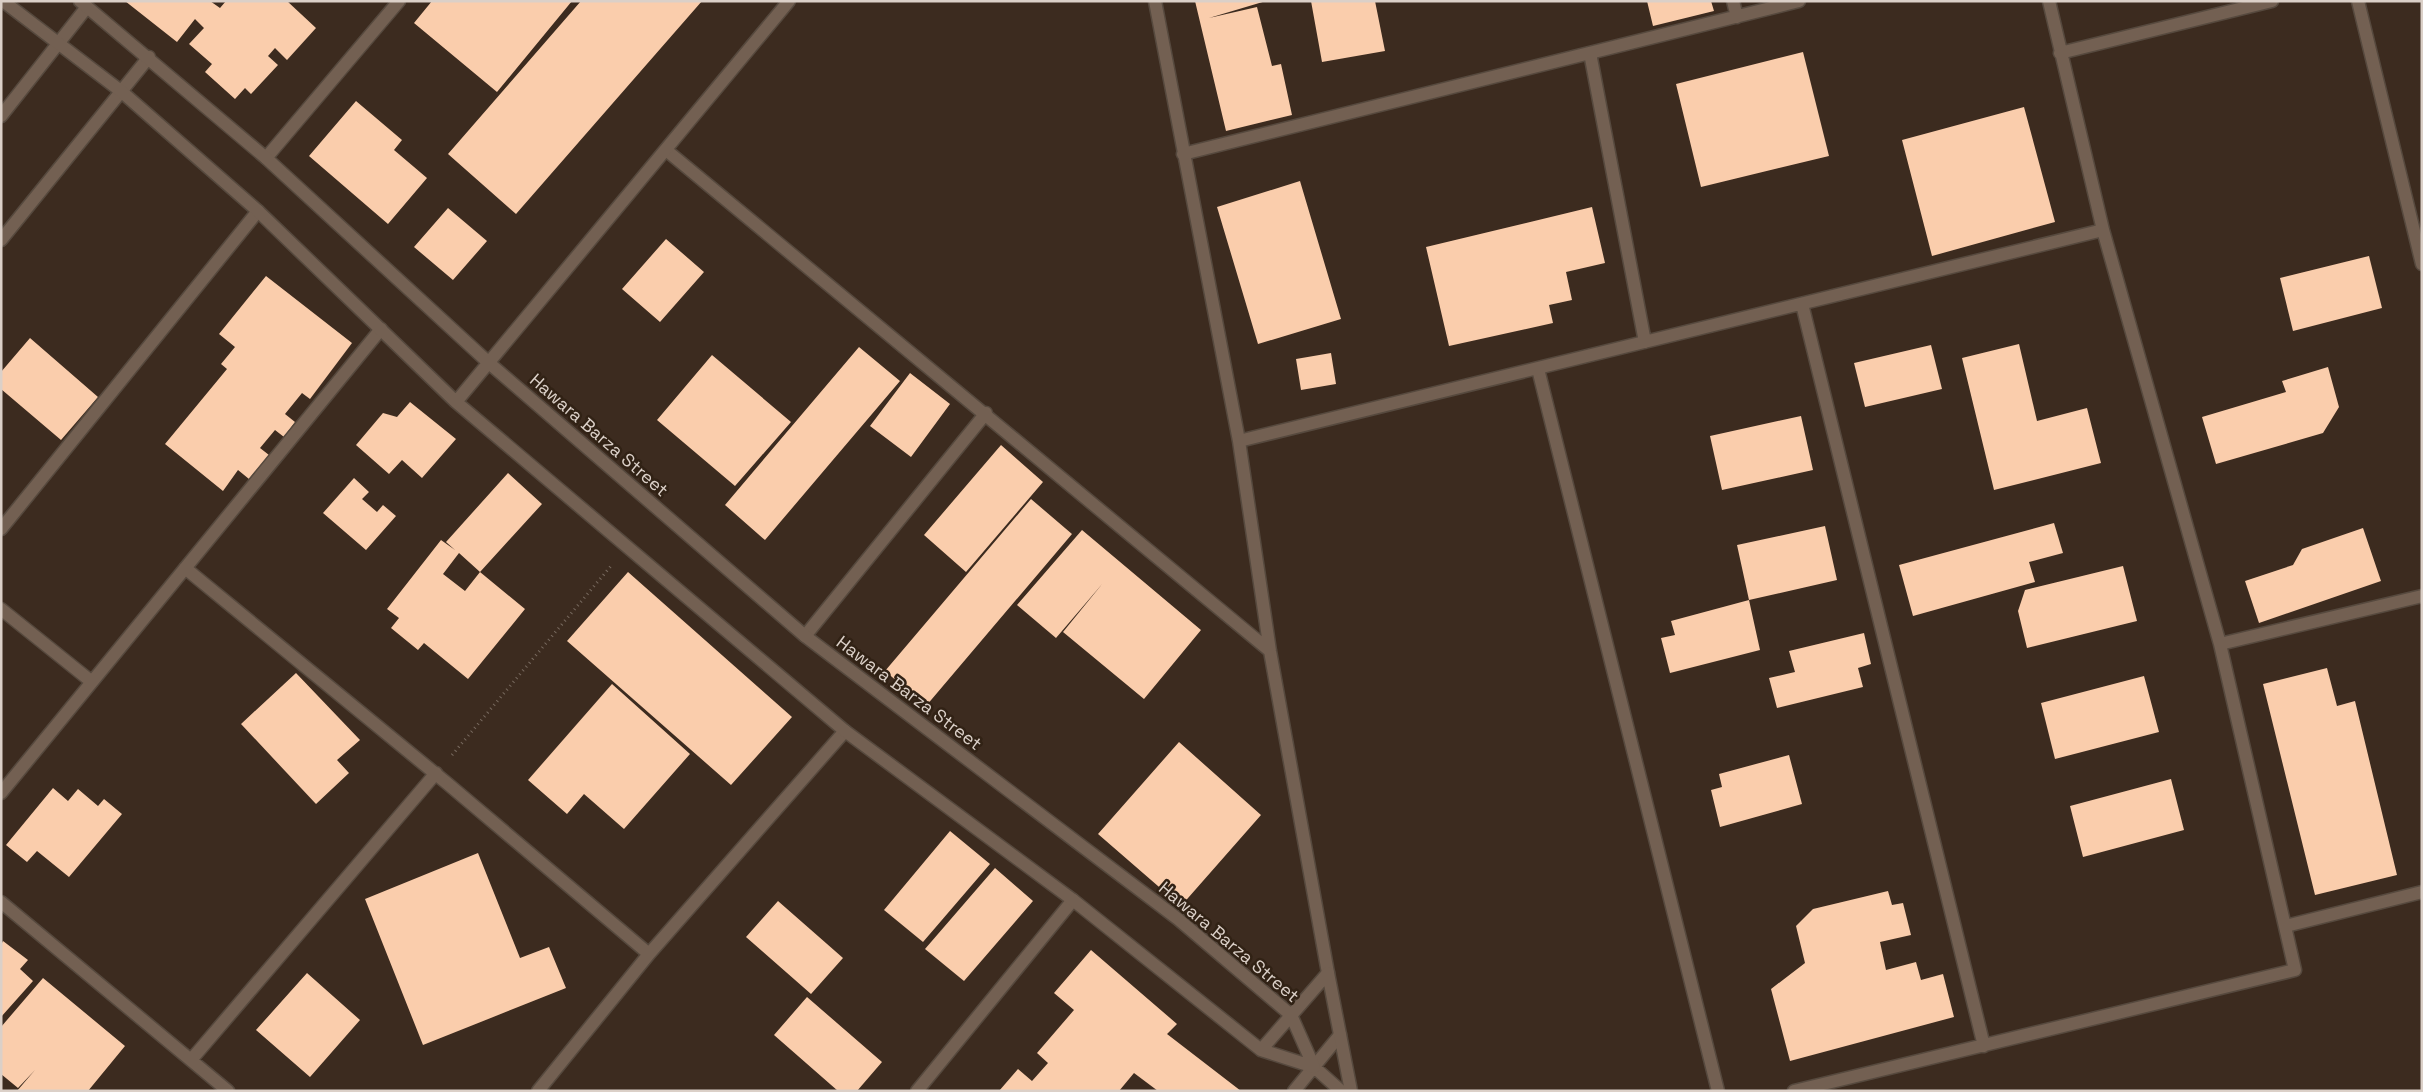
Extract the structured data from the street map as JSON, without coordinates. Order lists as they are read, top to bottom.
{
  "streets": {
    "street": ["Hawara Barza Street"]
  }
}
